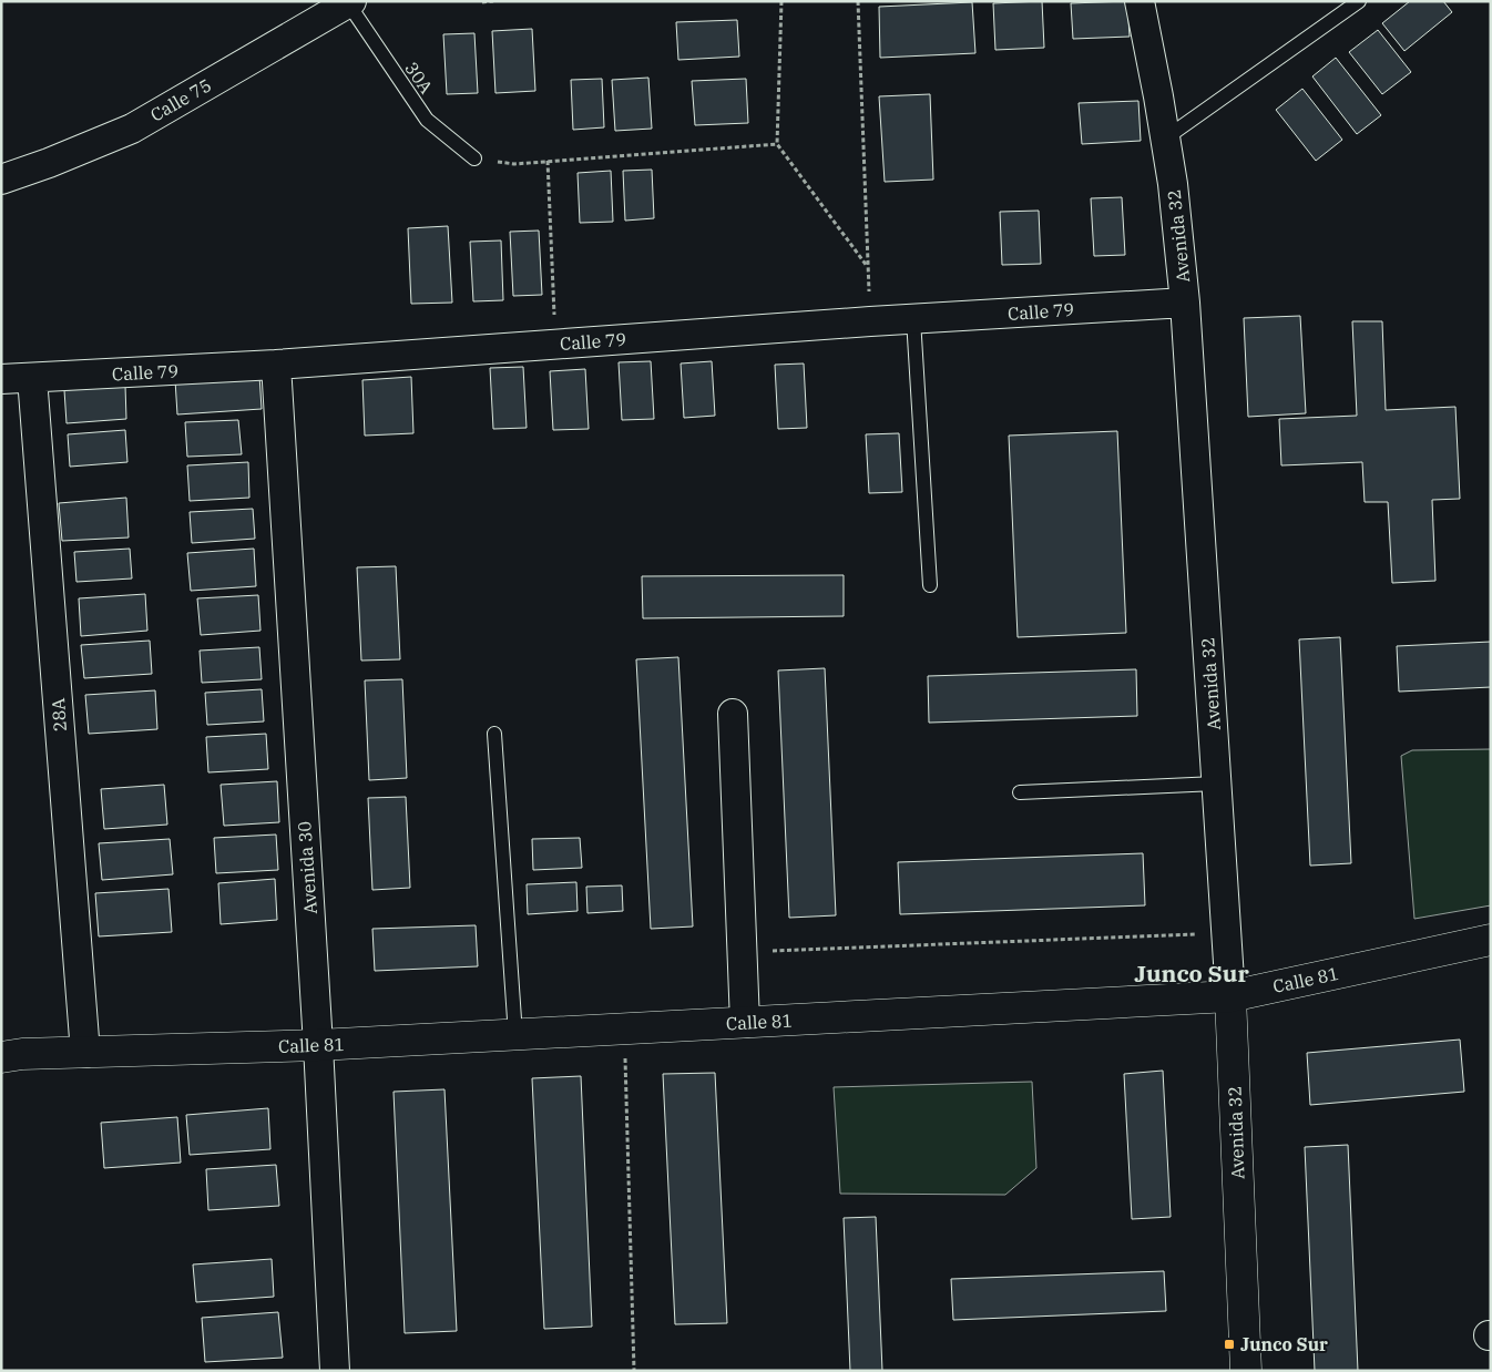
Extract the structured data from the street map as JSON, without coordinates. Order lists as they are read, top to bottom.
{
  "streets": {
    "main road": ["Avenida 32", "Calle 81"],
    "street": [
      "Calle 75",
      "Calle 79",
      "28A",
      "Avenida 30"
    ],
    "lane": ["30A"]
  },
  "crossings": [
    ["30A", "Calle 75"],
    ["Avenida 32", "Calle 79"],
    ["Avenida 32", "Calle 81"],
    ["Calle 79", "28A"],
    ["Calle 79", "Avenida 30"],
    ["28A", "Calle 81"],
    ["Avenida 30", "Calle 81"]
  ],
  "districts": ["Junco Sur"],
  "places": {
    "transit": ["Junco Sur"]
  }
}
